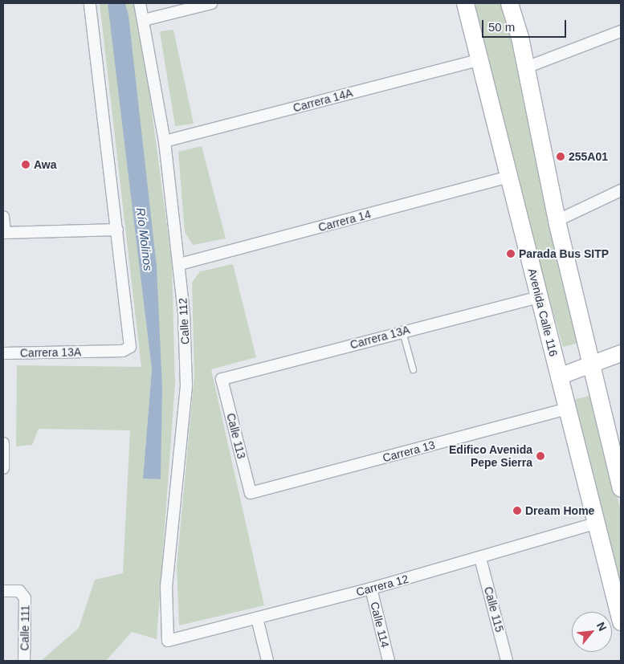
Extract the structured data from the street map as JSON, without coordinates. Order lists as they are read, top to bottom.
{
  "streets": {
    "main road": ["Avenida Calle 116"],
    "street": [
      "Carrera 14A",
      "Carrera 14",
      "Calle 112",
      "Carrera 13A",
      "Calle 113",
      "Carrera 13",
      "Carrera 12",
      "Calle 115",
      "Calle 114",
      "Calle 111"
    ]
  },
  "crossings": [
    ["Carrera 14A", "Avenida Calle 116"],
    ["Carrera 14A", "Calle 112"],
    ["Carrera 14", "Avenida Calle 116"],
    ["Carrera 14", "Calle 112"],
    ["Avenida Calle 116", "Carrera 13A"],
    ["Avenida Calle 116", "Carrera 13"],
    ["Avenida Calle 116", "Carrera 12"],
    ["Calle 112", "Carrera 12"],
    ["Carrera 13A", "Calle 113"],
    ["Calle 113", "Carrera 13"],
    ["Carrera 12", "Calle 115"],
    ["Carrera 12", "Calle 114"]
  ],
  "water": ["Río Molinos"],
  "places": [
    "255A01",
    "Awa",
    "Parada Bus SITP",
    "Edifico Avenida Pepe Sierra",
    "Dream Home"
  ],
  "scale_bar": "50 m",
  "north": "top right"
}
